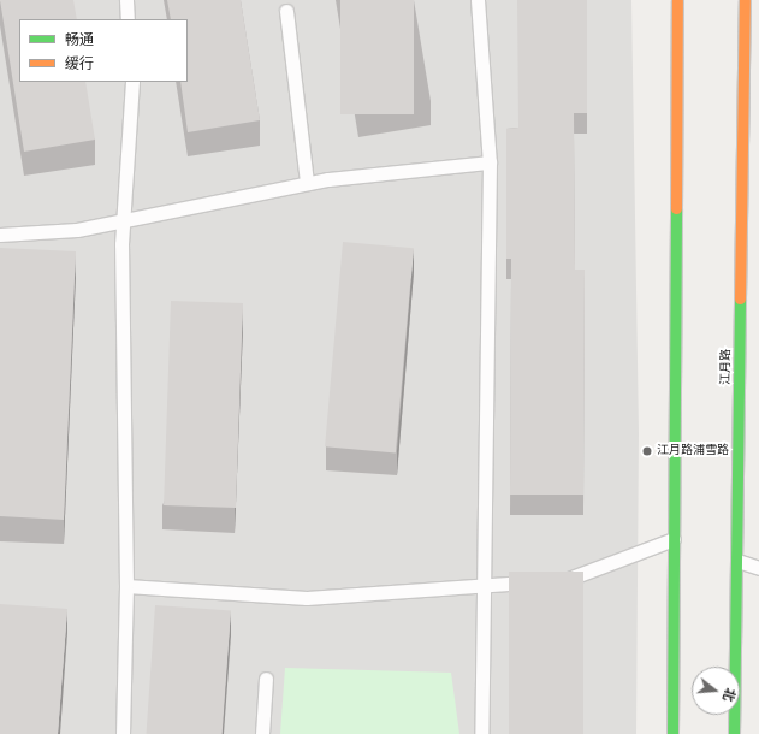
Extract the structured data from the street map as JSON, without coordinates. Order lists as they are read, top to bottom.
{
  "streets": {
    "street": ["江月路"]
  },
  "places": ["江月路浦雪路"],
  "legend": ["畅通", "缓行"],
  "north": "right"
}
